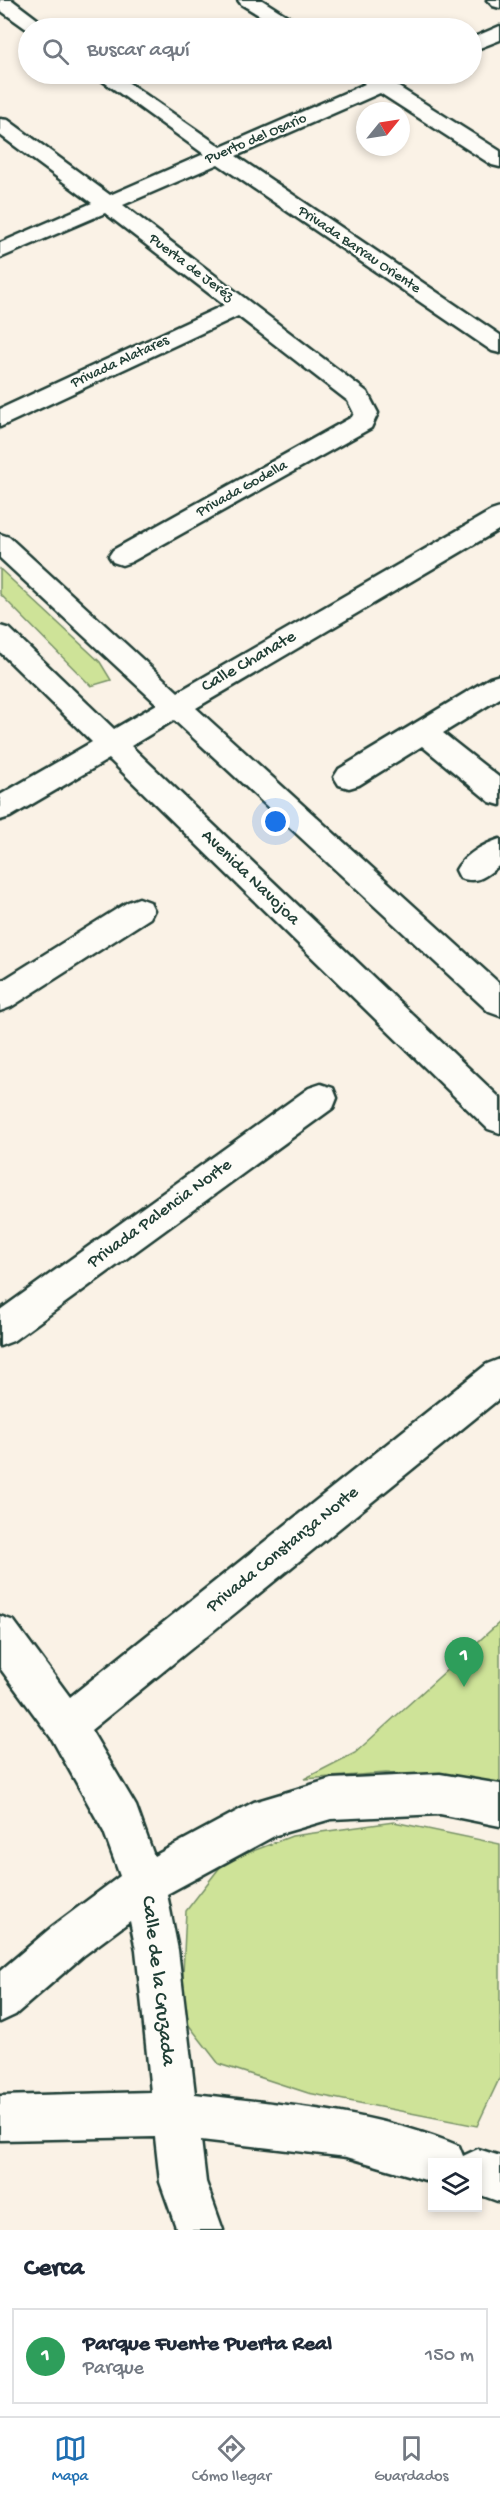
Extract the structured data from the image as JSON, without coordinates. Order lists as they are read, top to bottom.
{
  "streets": {
    "street": [
      "Puerto del Osario",
      "Privada Barrau Oriente",
      "Puerta de Jeréz",
      "Privada Alatares",
      "Privada Godella",
      "Calle Chanate",
      "Avenida Navojoa",
      "Privada Palencia Norte",
      "Privada Constanza Norte",
      "Calle de la Cruzada"
    ]
  },
  "crossings": [
    ["Puerto del Osario", "Privada Barrau Oriente"],
    ["Puerto del Osario", "Puerta de Jeréz"],
    ["Puerta de Jeréz", "Privada Alatares"],
    ["Puerta de Jeréz", "Privada Godella"],
    ["Calle Chanate", "Avenida Navojoa"],
    ["Privada Constanza Norte", "Calle de la Cruzada"]
  ],
  "north": "top right",
  "page": {
    "search": "Buscar aquí",
    "pins": "1",
    "heading": "Cerca",
    "list": [
      {
        "mark": "1",
        "name": "Parque Fuente Puerta Real",
        "note": "Parque",
        "value": "150 m"
      }
    ],
    "nav": ["Mapa", "Cómo llegar", "Guardados"]
  }
}
